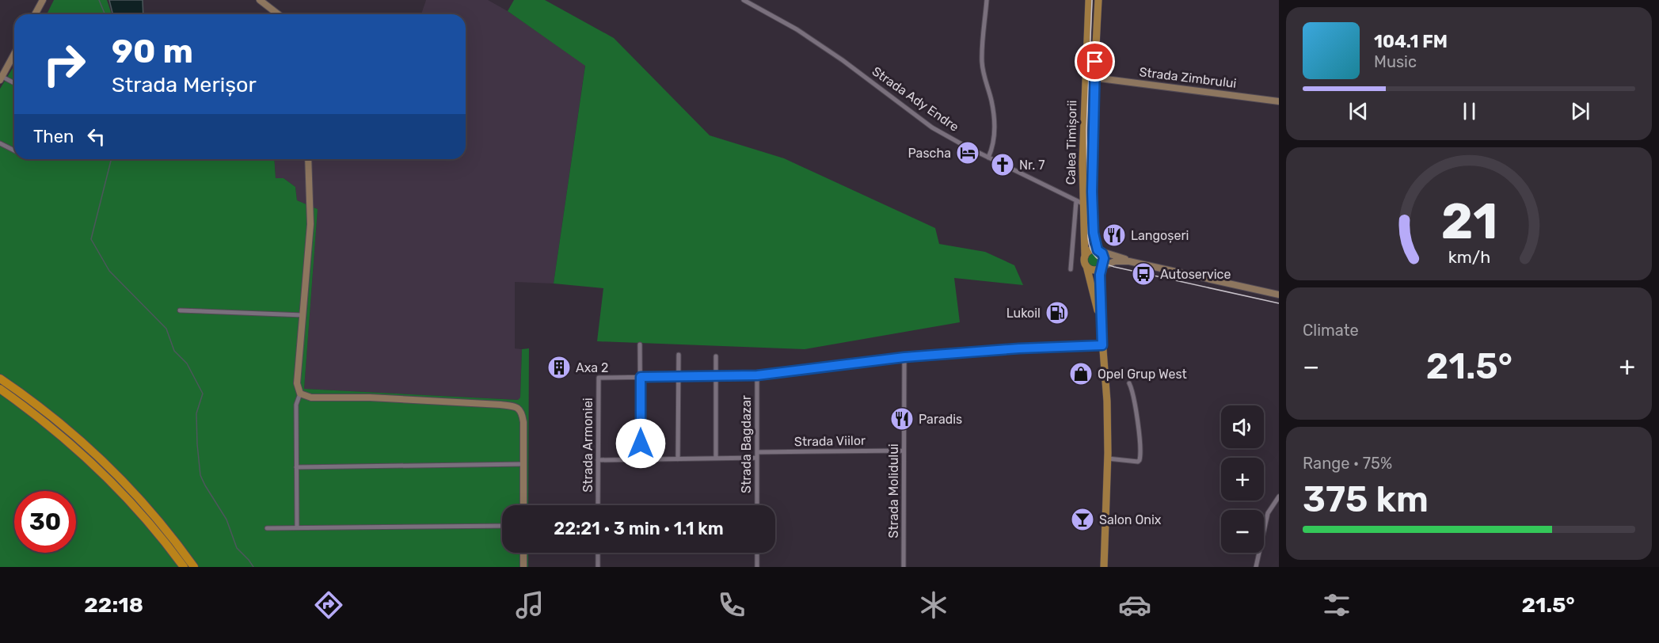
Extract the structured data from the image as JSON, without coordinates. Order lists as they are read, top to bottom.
{
  "streets": {
    "main road": ["Calea Timișorii"],
    "street": [
      "Strada Zimbrului",
      "Strada Ady Endre",
      "Strada Viilor",
      "Strada Bagdazar",
      "Strada Armoniei",
      "Strada Molidului"
    ]
  },
  "crossings": [
    ["Strada Zimbrului", "Calea Timișorii"],
    ["Strada Ady Endre", "Calea Timișorii"],
    ["Strada Viilor", "Strada Bagdazar"],
    ["Strada Viilor", "Strada Molidului"]
  ],
  "places": {
    "hotel": ["Pascha"],
    "church": ["Nr. 7"],
    "restaurant": ["Langoșeri", "Paradis"],
    "bus stop": ["Autoservice"],
    "fuel station": ["Lukoil"],
    "building": ["Axa 2"],
    "shop": ["Opel Grup West"],
    "bar": ["Salon Onix"]
  },
  "page": {
    "turn": ["90 m", "Strada Merișor"],
    "song": ["104.1 FM", "Music"],
    "then": "Then",
    "tile": [
      "Climate",
      ["Range · 75%", "375 km"]
    ],
    "heat": ["−", "21.5°", "+"],
    "map_buttons": ["+", "−"],
    "limit": "30",
    "trip": "22:21 · 3 min · 1.1 km",
    "tabs": ["22:18", "21.5°"],
    "gauge": ["21", "km/h"]
  }
}
